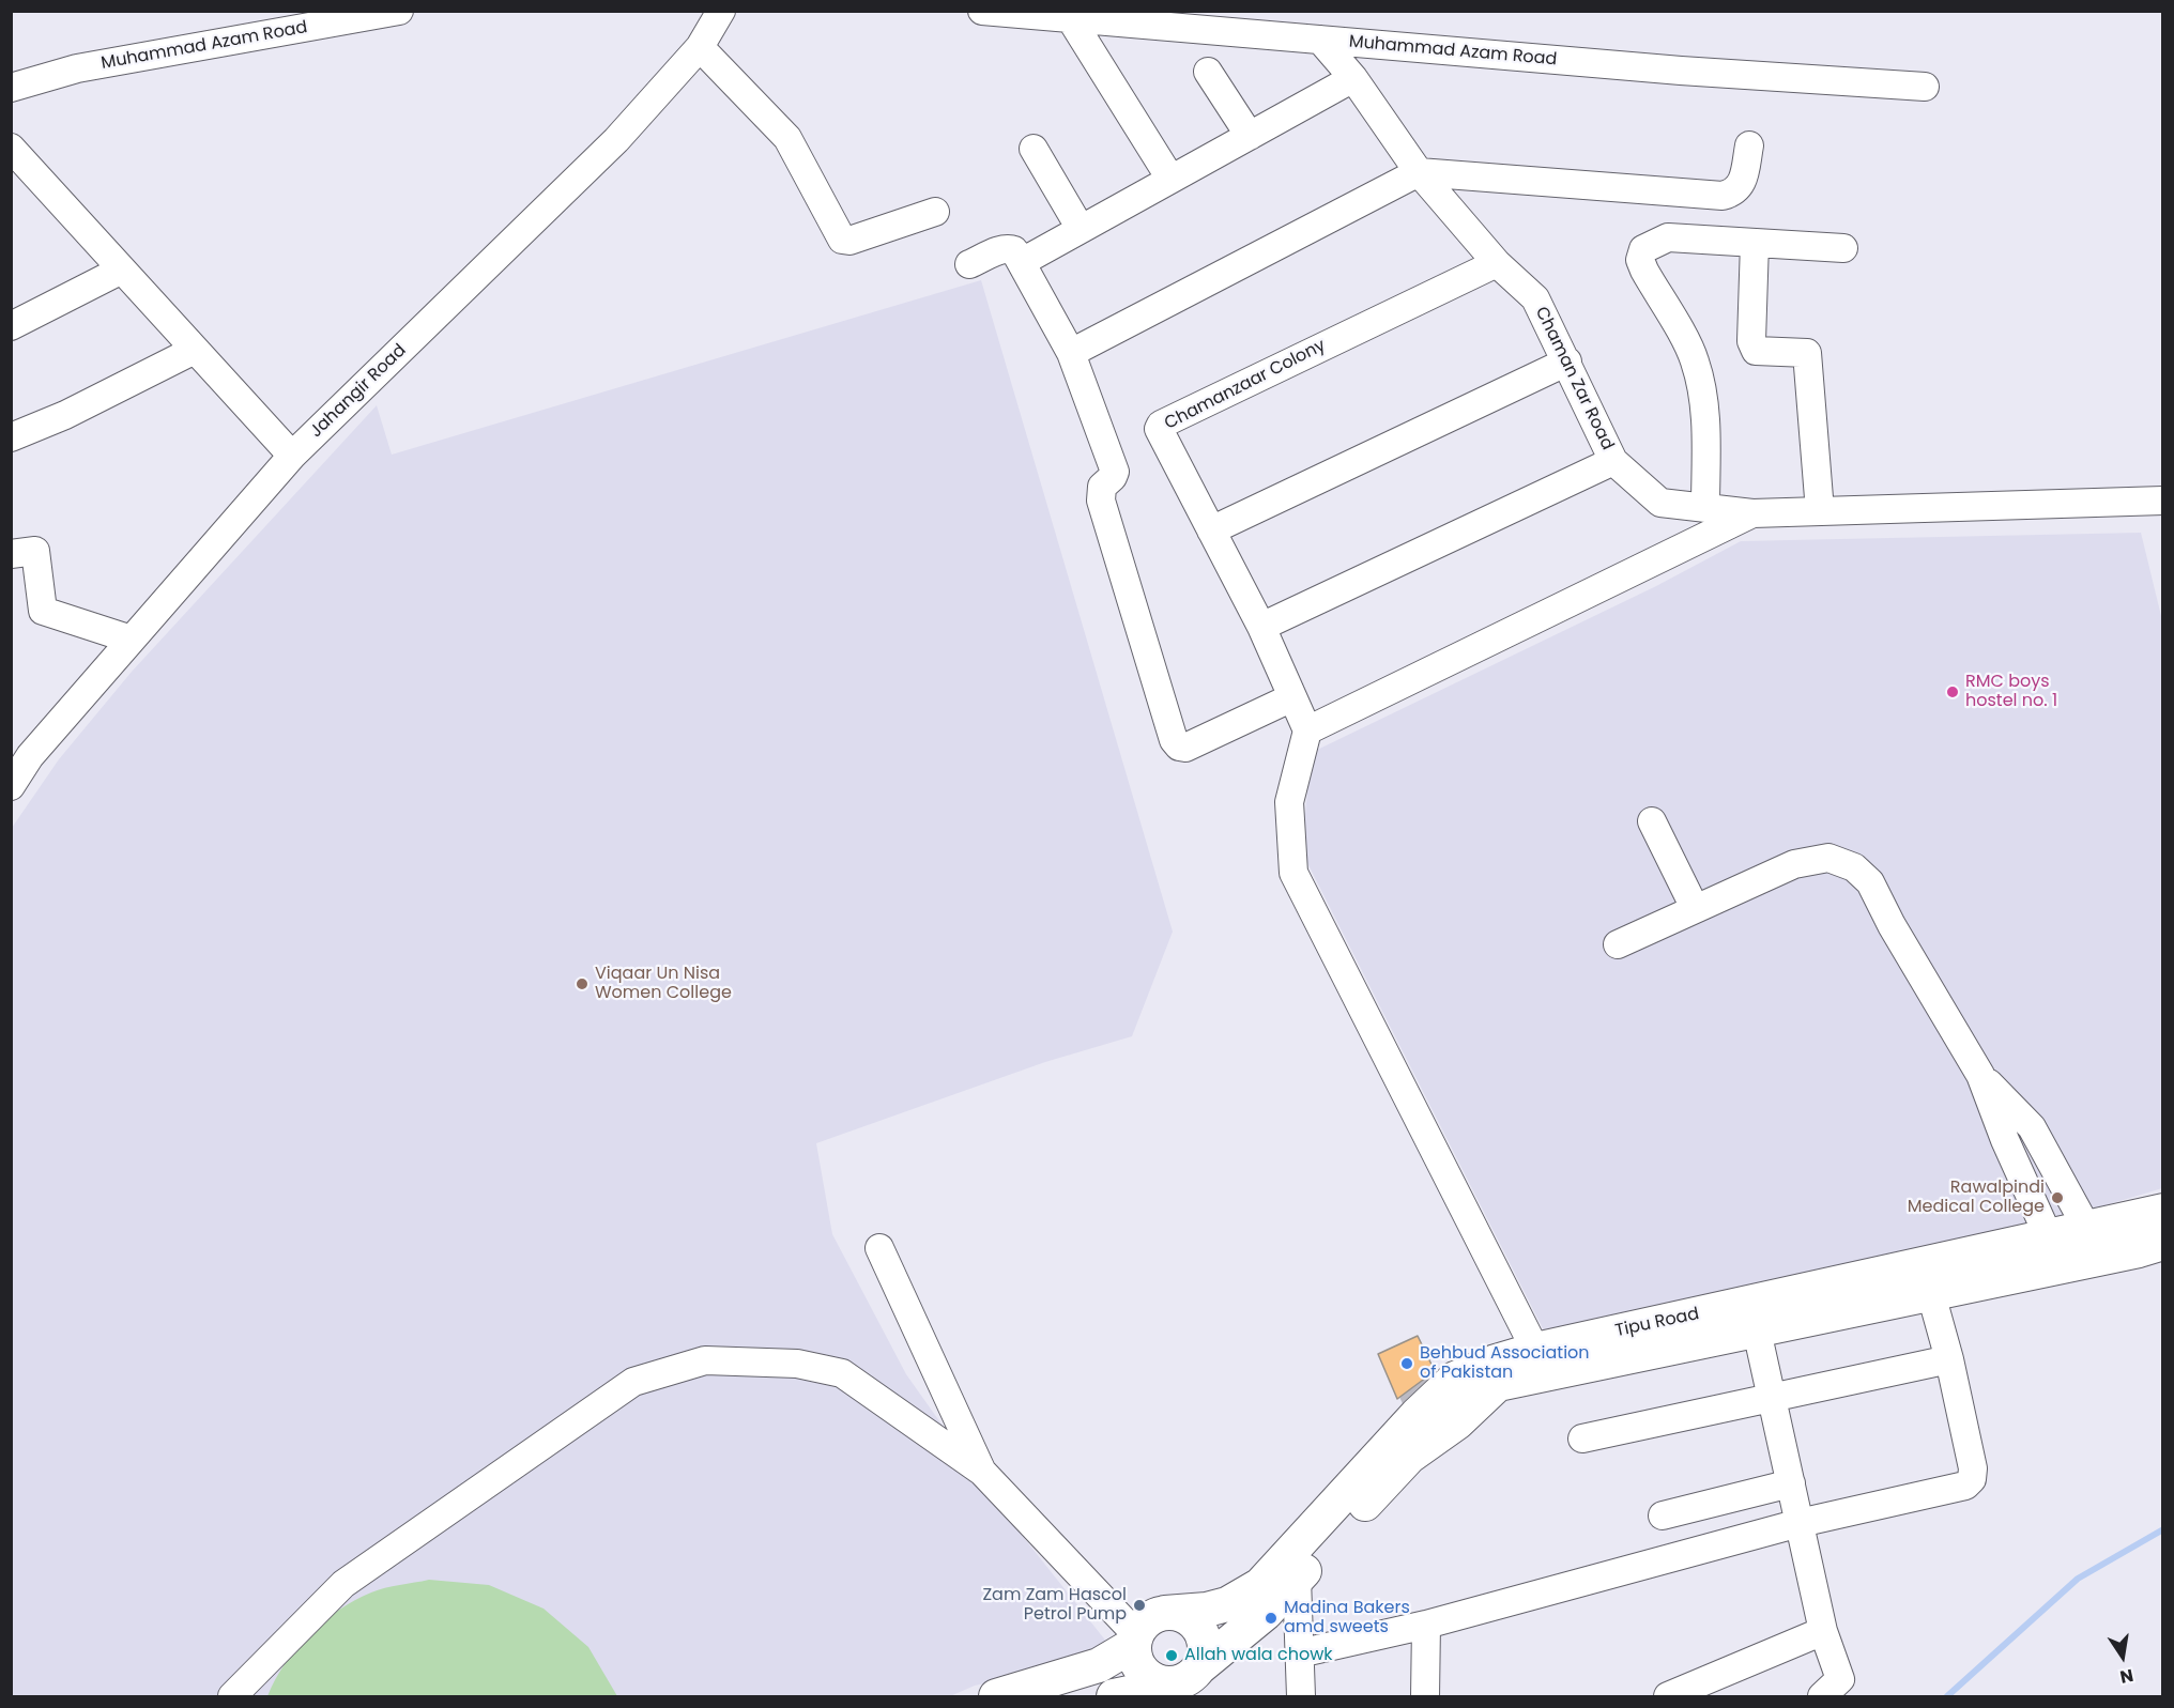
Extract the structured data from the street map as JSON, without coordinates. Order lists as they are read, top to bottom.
{
  "streets": {
    "main road": ["Tipu Road"],
    "street": [
      "Muhammad Azam Road",
      "Chaman Zar Road",
      "Chamanzaar Colony",
      "Jahangir Road"
    ]
  },
  "crossings": [
    ["Muhammad Azam Road", "Chaman Zar Road"],
    ["Chaman Zar Road", "Chamanzaar Colony"]
  ],
  "places": [
    "RMC boys hostel no. 1",
    "Viqaar Un Nisa Women College",
    "Rawalpindi Medical College",
    "Behbud Association of Pakistan",
    "Zam Zam Hascol Petrol Pump",
    "Madina Bakers amd sweets",
    "Allah wala chowk"
  ],
  "north": "bottom"
}
